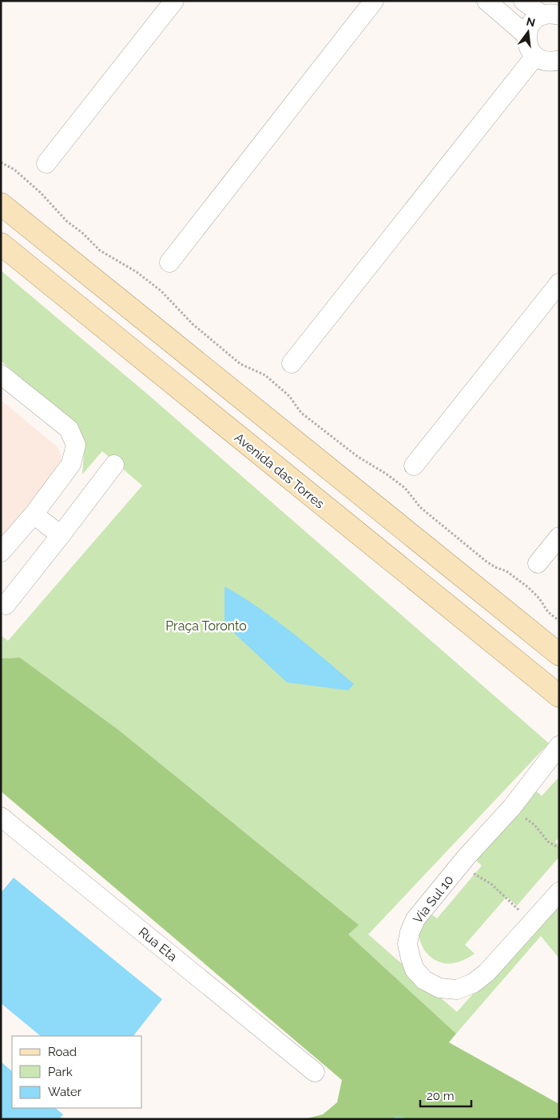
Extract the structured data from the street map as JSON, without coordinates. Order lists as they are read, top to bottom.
{
  "streets": {
    "main road": ["Avenida das Torres"],
    "street": ["Via Sul 10", "Rua Eta"]
  },
  "parks": ["Praça Toronto"],
  "legend": ["Road", "Park", "Water"],
  "scale_bar": "20 m",
  "north": "top"
}
